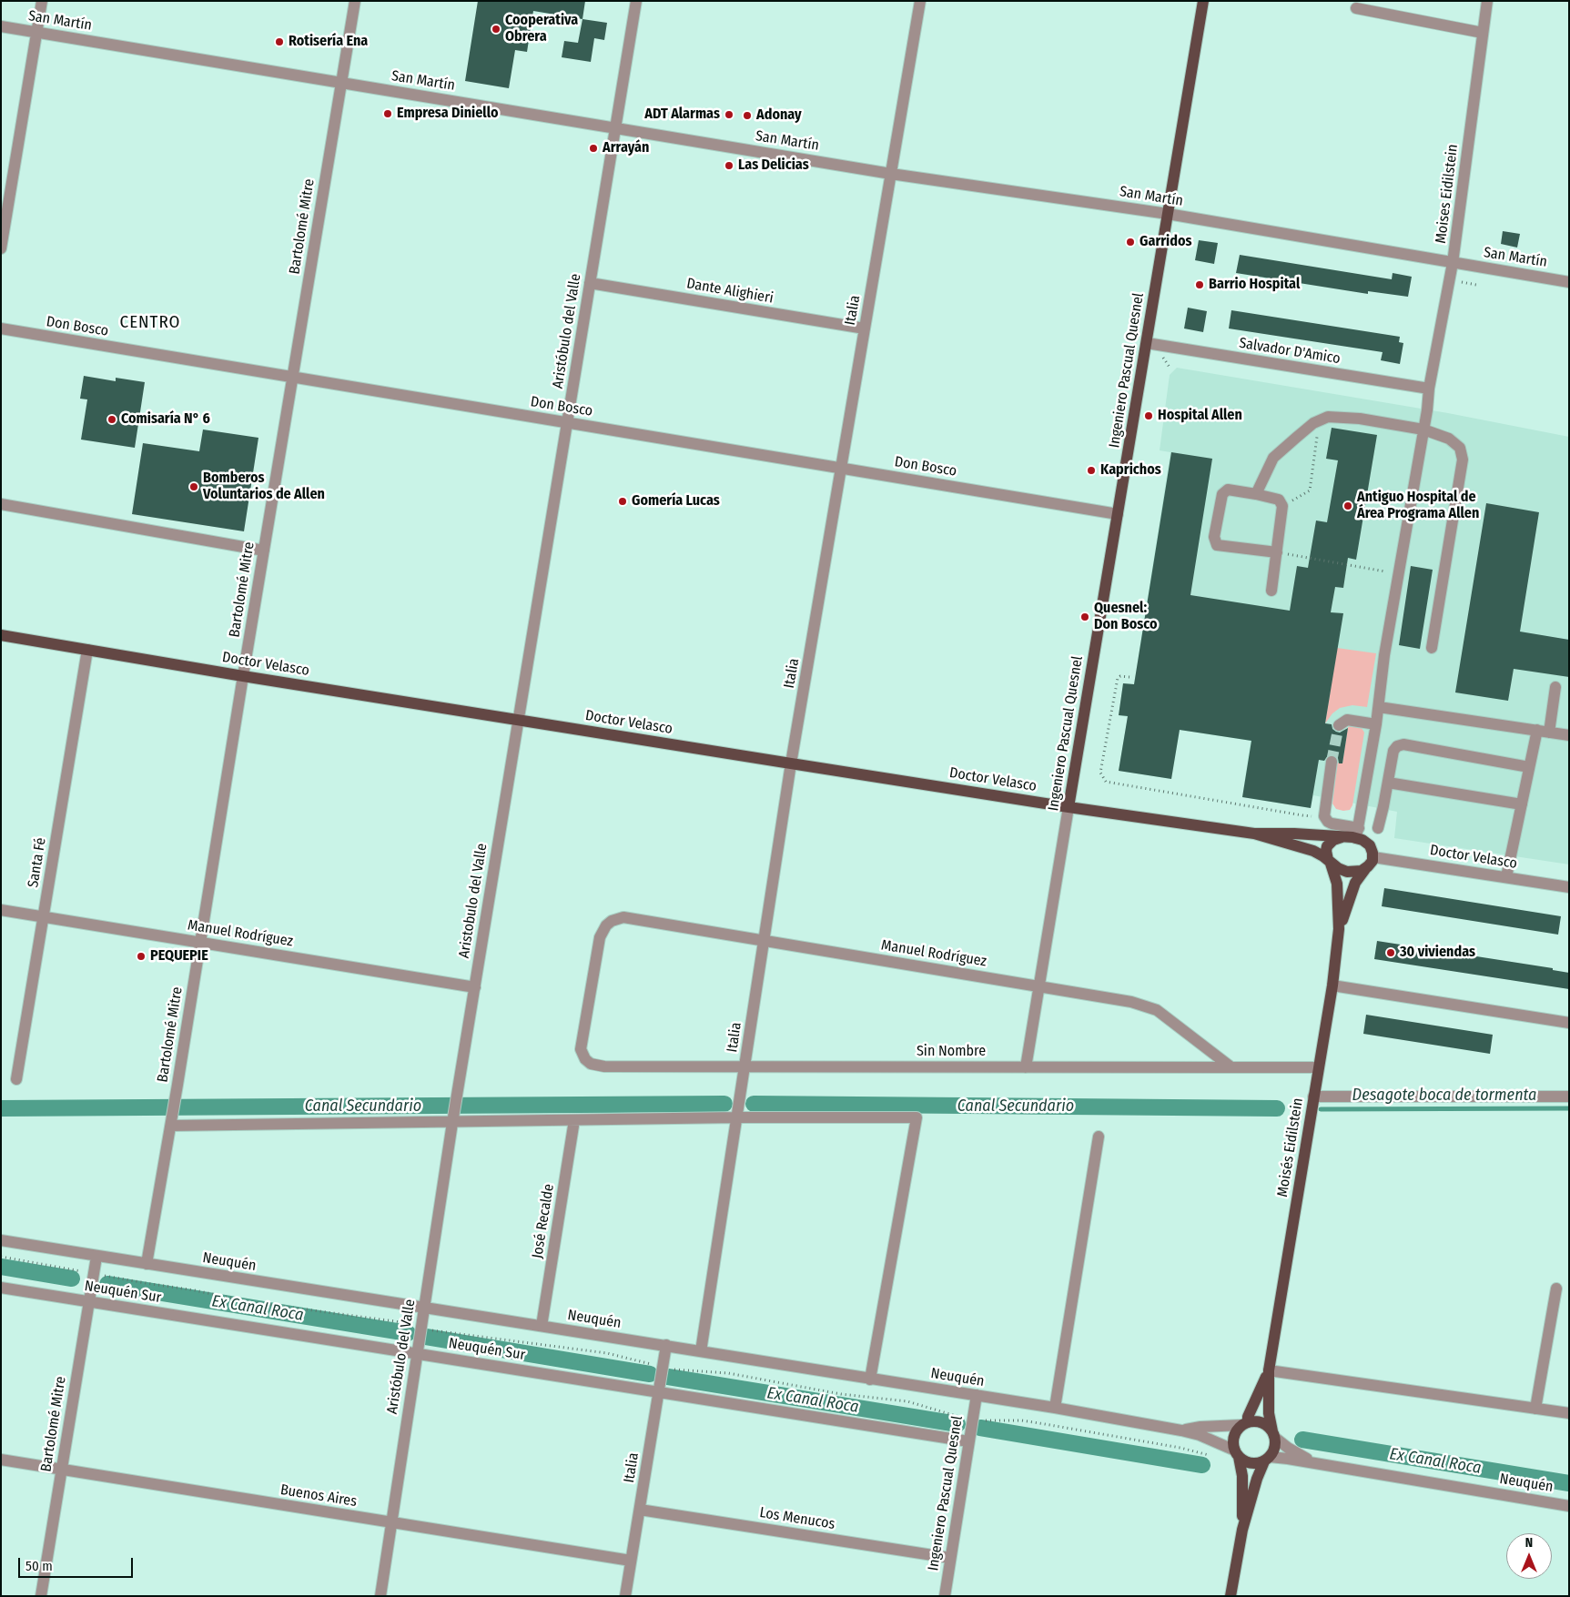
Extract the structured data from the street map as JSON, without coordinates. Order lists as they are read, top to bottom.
{
  "streets": {
    "main road": ["Ingeniero Pascual Quesnel", "Doctor Velasco", "Moisés Eidilstein"],
    "street": [
      "San Martín",
      "Moises Eidilstein",
      "Bartolomé Mitre",
      "Dante Alighieri",
      "Italia",
      "Don Bosco",
      "Aristóbulo del Valle",
      "Salvador D'Amico",
      "Santa Fé",
      "Aristobulo del Valle",
      "Manuel Rodríguez",
      "Sin Nombre",
      "José Recalde",
      "Neuquén",
      "Neuquén Sur",
      "Buenos Aires",
      "Los Menucos"
    ]
  },
  "crossings": [
    ["San Martín", "Moises Eidilstein"],
    ["San Martín", "Bartolomé Mitre"],
    ["San Martín", "Italia"],
    ["San Martín", "Aristóbulo del Valle"],
    ["San Martín", "Ingeniero Pascual Quesnel"],
    ["Moises Eidilstein", "Salvador D'Amico"],
    ["Moises Eidilstein", "Doctor Velasco"],
    ["Moises Eidilstein", "Moisés Eidilstein"],
    ["Bartolomé Mitre", "Don Bosco"],
    ["Bartolomé Mitre", "Doctor Velasco"],
    ["Bartolomé Mitre", "Manuel Rodríguez"],
    ["Bartolomé Mitre", "Neuquén"],
    ["Bartolomé Mitre", "Neuquén Sur"],
    ["Bartolomé Mitre", "Buenos Aires"],
    ["Dante Alighieri", "Italia"],
    ["Dante Alighieri", "Aristóbulo del Valle"],
    ["Italia", "Don Bosco"],
    ["Italia", "Doctor Velasco"],
    ["Italia", "Manuel Rodríguez"],
    ["Italia", "Sin Nombre"],
    ["Italia", "Neuquén"],
    ["Italia", "Neuquén Sur"],
    ["Italia", "Buenos Aires"],
    ["Italia", "Los Menucos"],
    ["Don Bosco", "Aristóbulo del Valle"],
    ["Don Bosco", "Ingeniero Pascual Quesnel"],
    ["Aristóbulo del Valle", "Doctor Velasco"],
    ["Aristóbulo del Valle", "Aristobulo del Valle"],
    ["Aristóbulo del Valle", "Neuquén"],
    ["Aristóbulo del Valle", "Neuquén Sur"],
    ["Aristóbulo del Valle", "Buenos Aires"],
    ["Salvador D'Amico", "Ingeniero Pascual Quesnel"],
    ["Ingeniero Pascual Quesnel", "Doctor Velasco"],
    ["Ingeniero Pascual Quesnel", "Manuel Rodríguez"],
    ["Ingeniero Pascual Quesnel", "Sin Nombre"],
    ["Ingeniero Pascual Quesnel", "Neuquén"],
    ["Ingeniero Pascual Quesnel", "Neuquén Sur"],
    ["Ingeniero Pascual Quesnel", "Los Menucos"],
    ["Doctor Velasco", "Santa Fé"],
    ["Doctor Velasco", "Aristobulo del Valle"],
    ["Doctor Velasco", "Moisés Eidilstein"],
    ["Santa Fé", "Manuel Rodríguez"],
    ["Aristobulo del Valle", "Manuel Rodríguez"],
    ["Manuel Rodríguez", "Sin Nombre"],
    ["Sin Nombre", "Moisés Eidilstein"],
    ["Moisés Eidilstein", "Neuquén"],
    ["José Recalde", "Neuquén"]
  ],
  "districts": ["CENTRO"],
  "water": ["Desagote boca de tormenta", "Canal Secundario", "Ex Canal Roca"],
  "places": [
    "Cooperativa Obrera",
    "Rotisería Ena",
    "Empresa Diniello",
    "ADT Alarmas",
    "Adonay",
    "Arrayán",
    "Las Delicias",
    "Garridos",
    "Barrio Hospital",
    "Hospital Allen",
    "Comisaría N° 6",
    "Kaprichos",
    "Bomberos Voluntarios de Allen",
    "Gomería Lucas",
    "Antiguo Hospital de Área Programa Allen",
    "Quesnel: Don Bosco",
    "30 viviendas",
    "PEQUEPIE"
  ],
  "scale_bar": "50 m",
  "north": "top"
}
